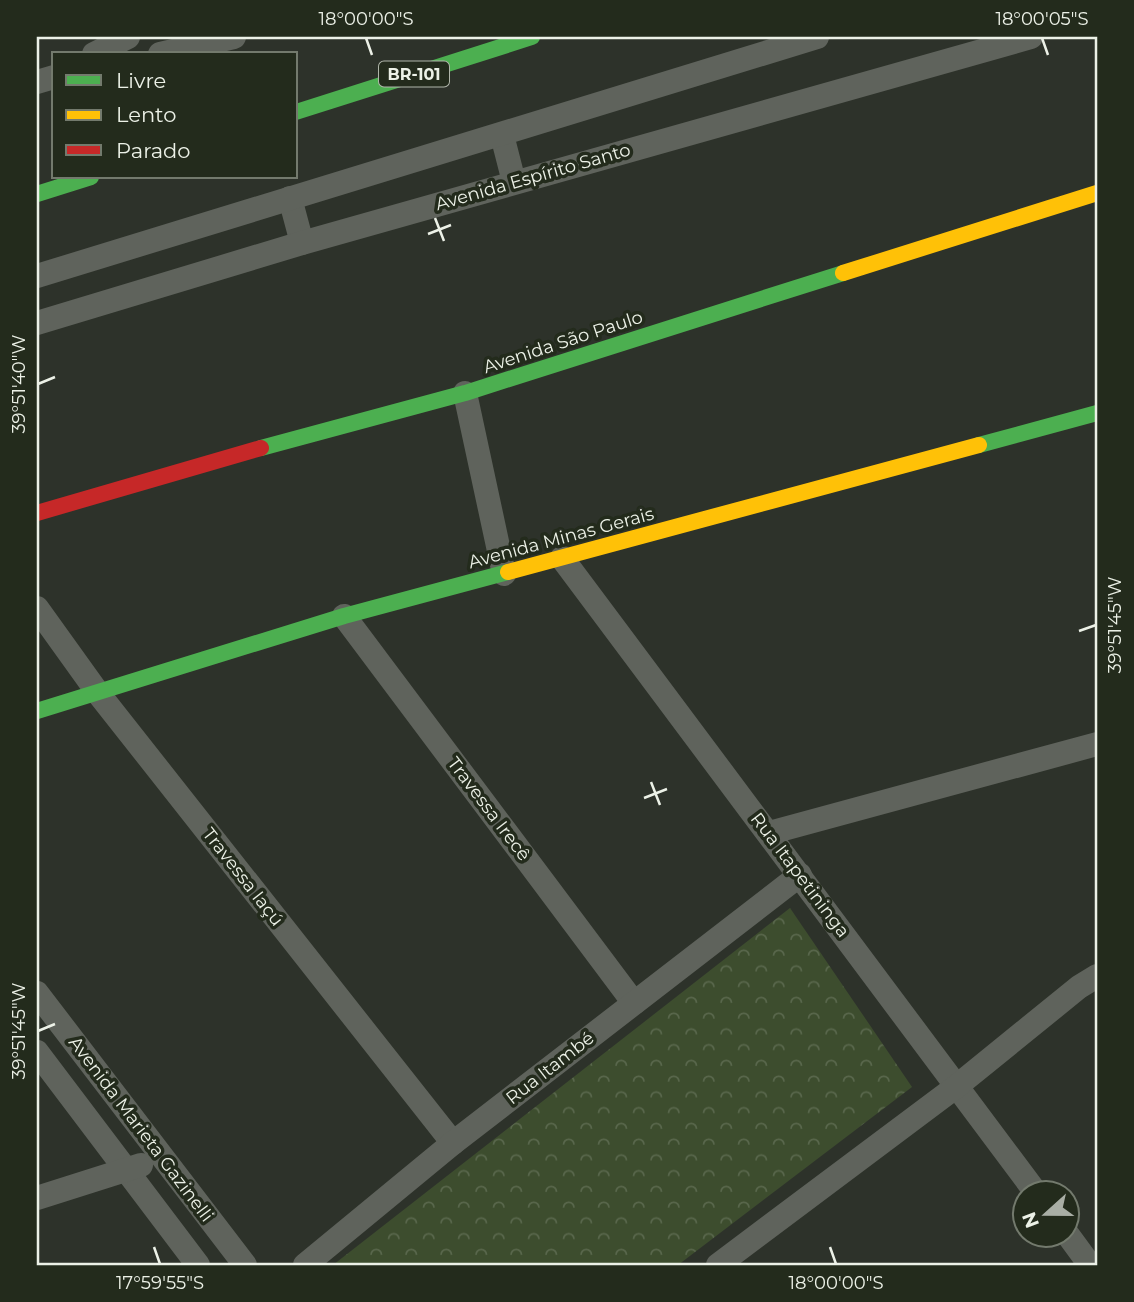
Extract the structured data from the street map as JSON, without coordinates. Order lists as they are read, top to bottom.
{
  "streets": {
    "main road": ["BR-101", "Avenida São Paulo", "Avenida Minas Gerais"],
    "street": [
      "Avenida Espírito Santo",
      "Travessa Irecê",
      "Rua Itapetininga",
      "Travessa Iaçú",
      "Rua Itambé",
      "Avenida Marieta Gazinelli"
    ]
  },
  "crossings": [
    ["Avenida Minas Gerais", "Travessa Irecê"],
    ["Avenida Minas Gerais", "Rua Itapetininga"],
    ["Avenida Minas Gerais", "Travessa Iaçú"],
    ["Travessa Irecê", "Rua Itambé"],
    ["Rua Itapetininga", "Rua Itambé"],
    ["Travessa Iaçú", "Rua Itambé"]
  ],
  "legend": ["Livre", "Lento", "Parado"],
  "north": "left",
  "coordinates": [
    "18°00'00\"S",
    "18°00'05\"S",
    "39°51'40\"W",
    "39°51'45\"W",
    "17°59'55\"S"
  ]
}
